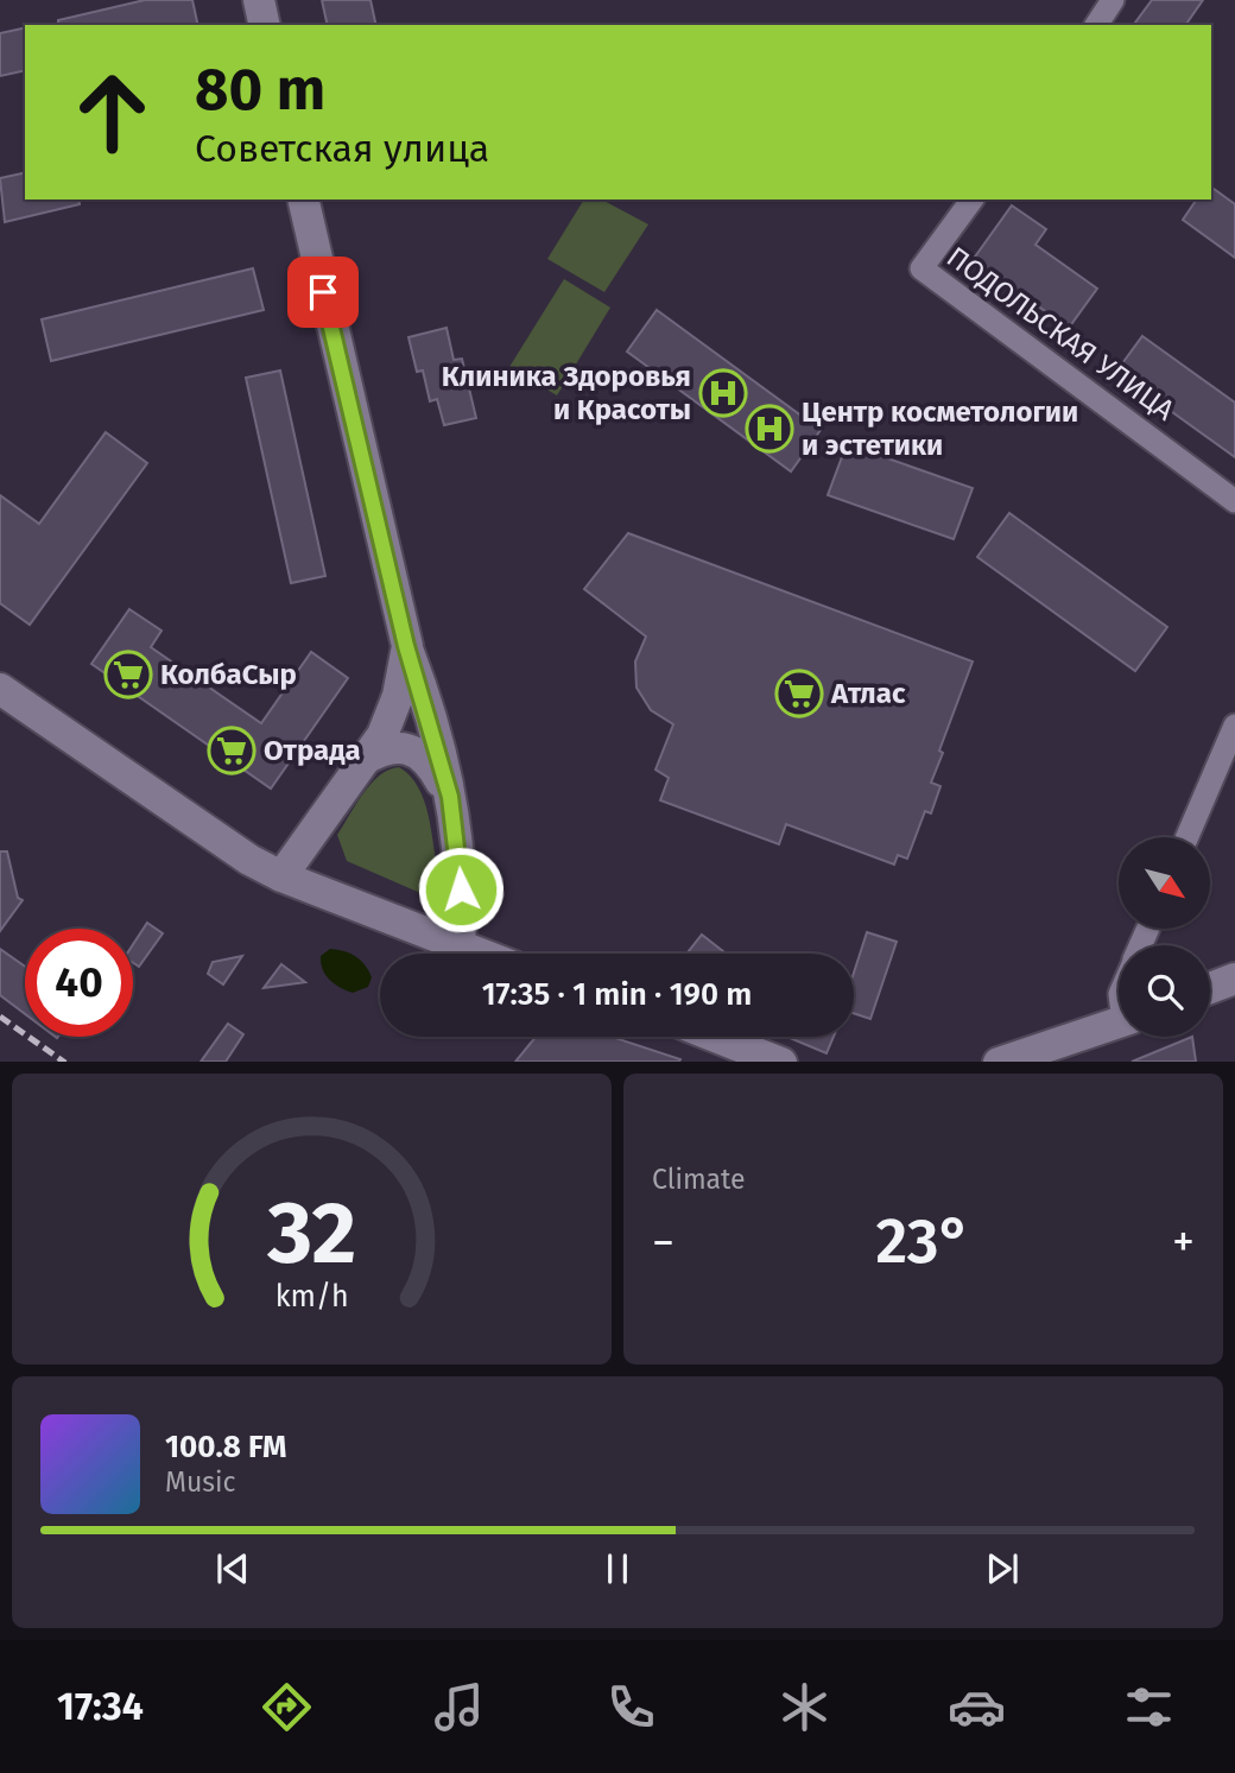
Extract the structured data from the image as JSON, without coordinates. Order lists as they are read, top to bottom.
{
  "streets": {
    "street": ["ПОДОЛЬСКАЯ УЛИЦА"]
  },
  "places": {
    "hospital": ["Клиника Здоровья и Красоты", "Центр косметологии и эстетики"],
    "supermarket": ["КолбаСыр", "Атлас", "Отрада"]
  },
  "north": "bottom right",
  "page": {
    "turn": ["80 m", "Советская улица"],
    "limit": "40",
    "trip": "17:35 · 1 min · 190 m",
    "tile": "Climate",
    "heat": ["−", "23°", "+"],
    "song": ["100.8 FM", "Music"],
    "tabs": "17:34",
    "gauge": ["32", "km/h"]
  }
}
